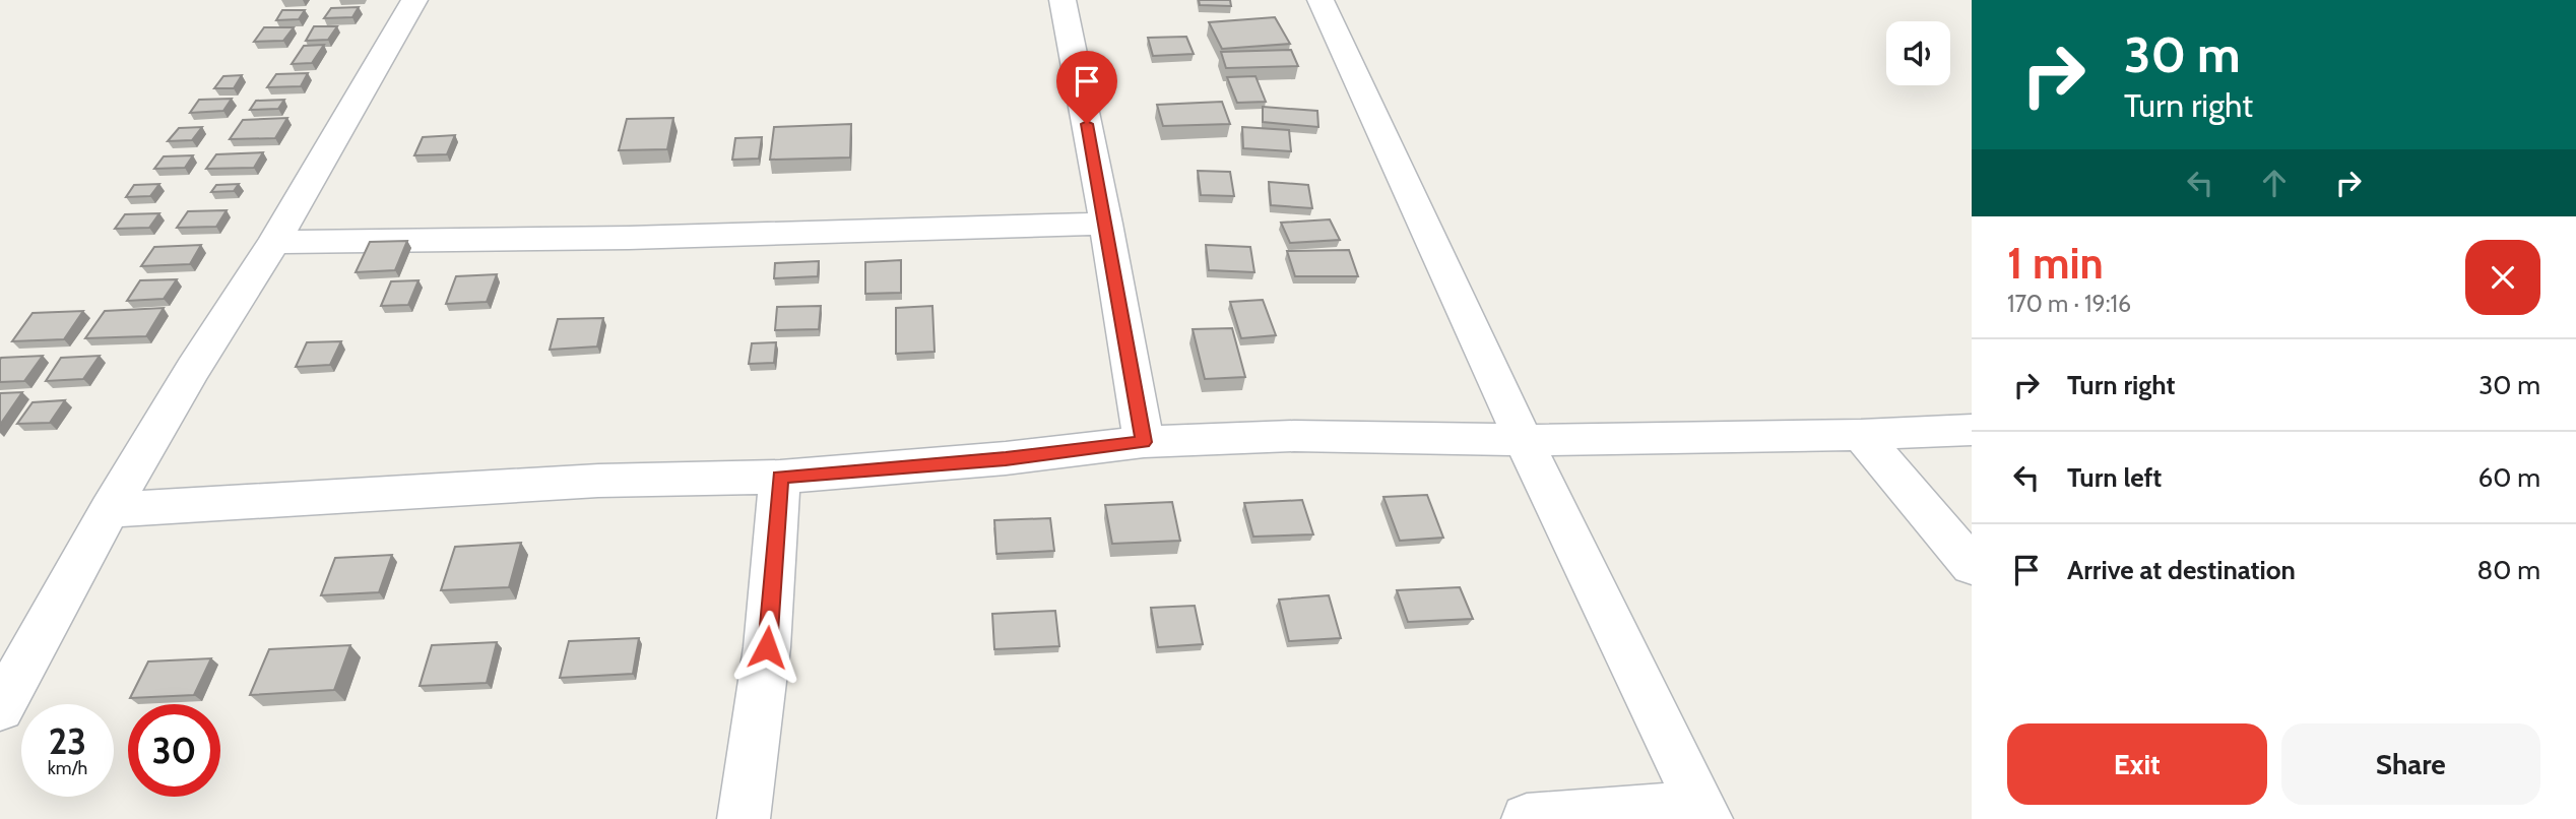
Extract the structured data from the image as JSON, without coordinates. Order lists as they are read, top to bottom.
{
  "page": {
    "turn": ["30 m", "Turn right"],
    "heading": ["1 min", "170 m · 19:16"],
    "list": [
      {
        "name": "Turn right",
        "value": "30 m"
      },
      {
        "name": "Turn left",
        "value": "60 m"
      },
      {
        "name": "Arrive at destination",
        "value": "80 m"
      }
    ],
    "speed": "23 km/h",
    "limit": "30",
    "buttons": ["Exit", "Share"]
  }
}
